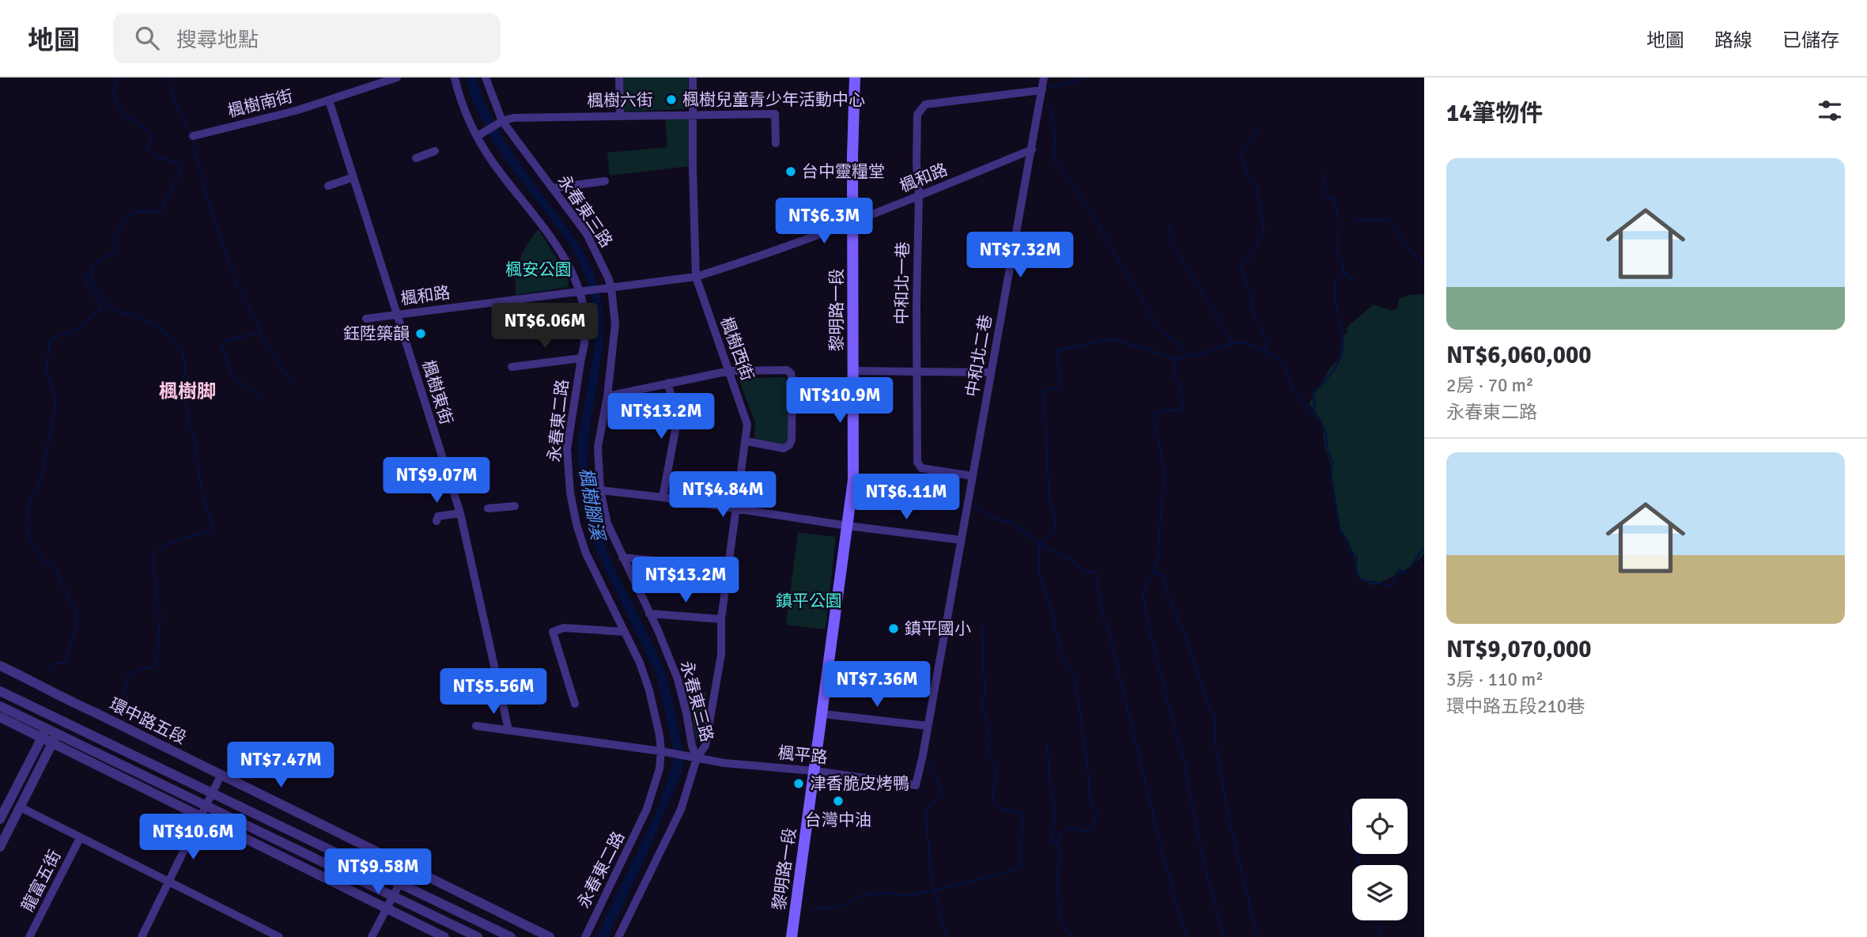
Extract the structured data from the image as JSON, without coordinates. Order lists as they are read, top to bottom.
{
  "streets": {
    "main road": ["黎明路一段"],
    "street": [
      "楓樹六街",
      "楓樹南街",
      "楓和路",
      "永春東三路",
      "中和北一巷",
      "楓樹西街",
      "中和北二巷",
      "楓樹東街",
      "永春東二路",
      "環中路五段",
      "楓平路",
      "龍富五街"
    ]
  },
  "crossings": [
    ["楓樹六街", "永春東三路"],
    ["楓樹六街", "楓樹西街"],
    ["楓樹南街", "楓樹東街"],
    ["楓和路", "永春東三路"],
    ["楓和路", "中和北一巷"],
    ["楓和路", "黎明路一段"],
    ["楓和路", "楓樹西街"],
    ["楓和路", "中和北二巷"],
    ["楓和路", "楓樹東街"],
    ["楓和路", "永春東二路"],
    ["永春東三路", "楓樹西街"],
    ["永春東三路", "楓平路"],
    ["中和北一巷", "中和北二巷"],
    ["黎明路一段", "楓平路"],
    ["楓樹西街", "楓平路"],
    ["中和北二巷", "楓平路"],
    ["永春東二路", "楓平路"]
  ],
  "districts": ["楓樹脚"],
  "water": ["楓樹腳溪"],
  "parks": ["楓安公園", "鎮平公園"],
  "places": [
    "楓樹兒童青少年活動中心",
    "台中靈糧堂",
    "鈺陞築韻",
    "鎮平國小",
    "津香脆皮烤鴨",
    "台灣中油"
  ],
  "page": {
    "header": "地圖",
    "search": "搜尋地點",
    "nav": ["地圖", "路線", "已儲存"],
    "heading": "14筆物件",
    "list": [
      {
        "name": "NT$6,060,000",
        "note": "2房 · 70 m² · 永春東二路"
      },
      {
        "name": "NT$9,070,000",
        "note": "3房 · 110 m² · 環中路五段210巷"
      }
    ],
    "price": [
      "NT$6.3M",
      "NT$7.32M",
      "NT$6.06M",
      "NT$10.9M",
      "NT$13.2M",
      "NT$9.07M",
      "NT$4.84M",
      "NT$6.11M",
      "NT$13.2M",
      "NT$7.36M",
      "NT$5.56M",
      "NT$7.47M",
      "NT$10.6M",
      "NT$9.58M"
    ]
  }
}
